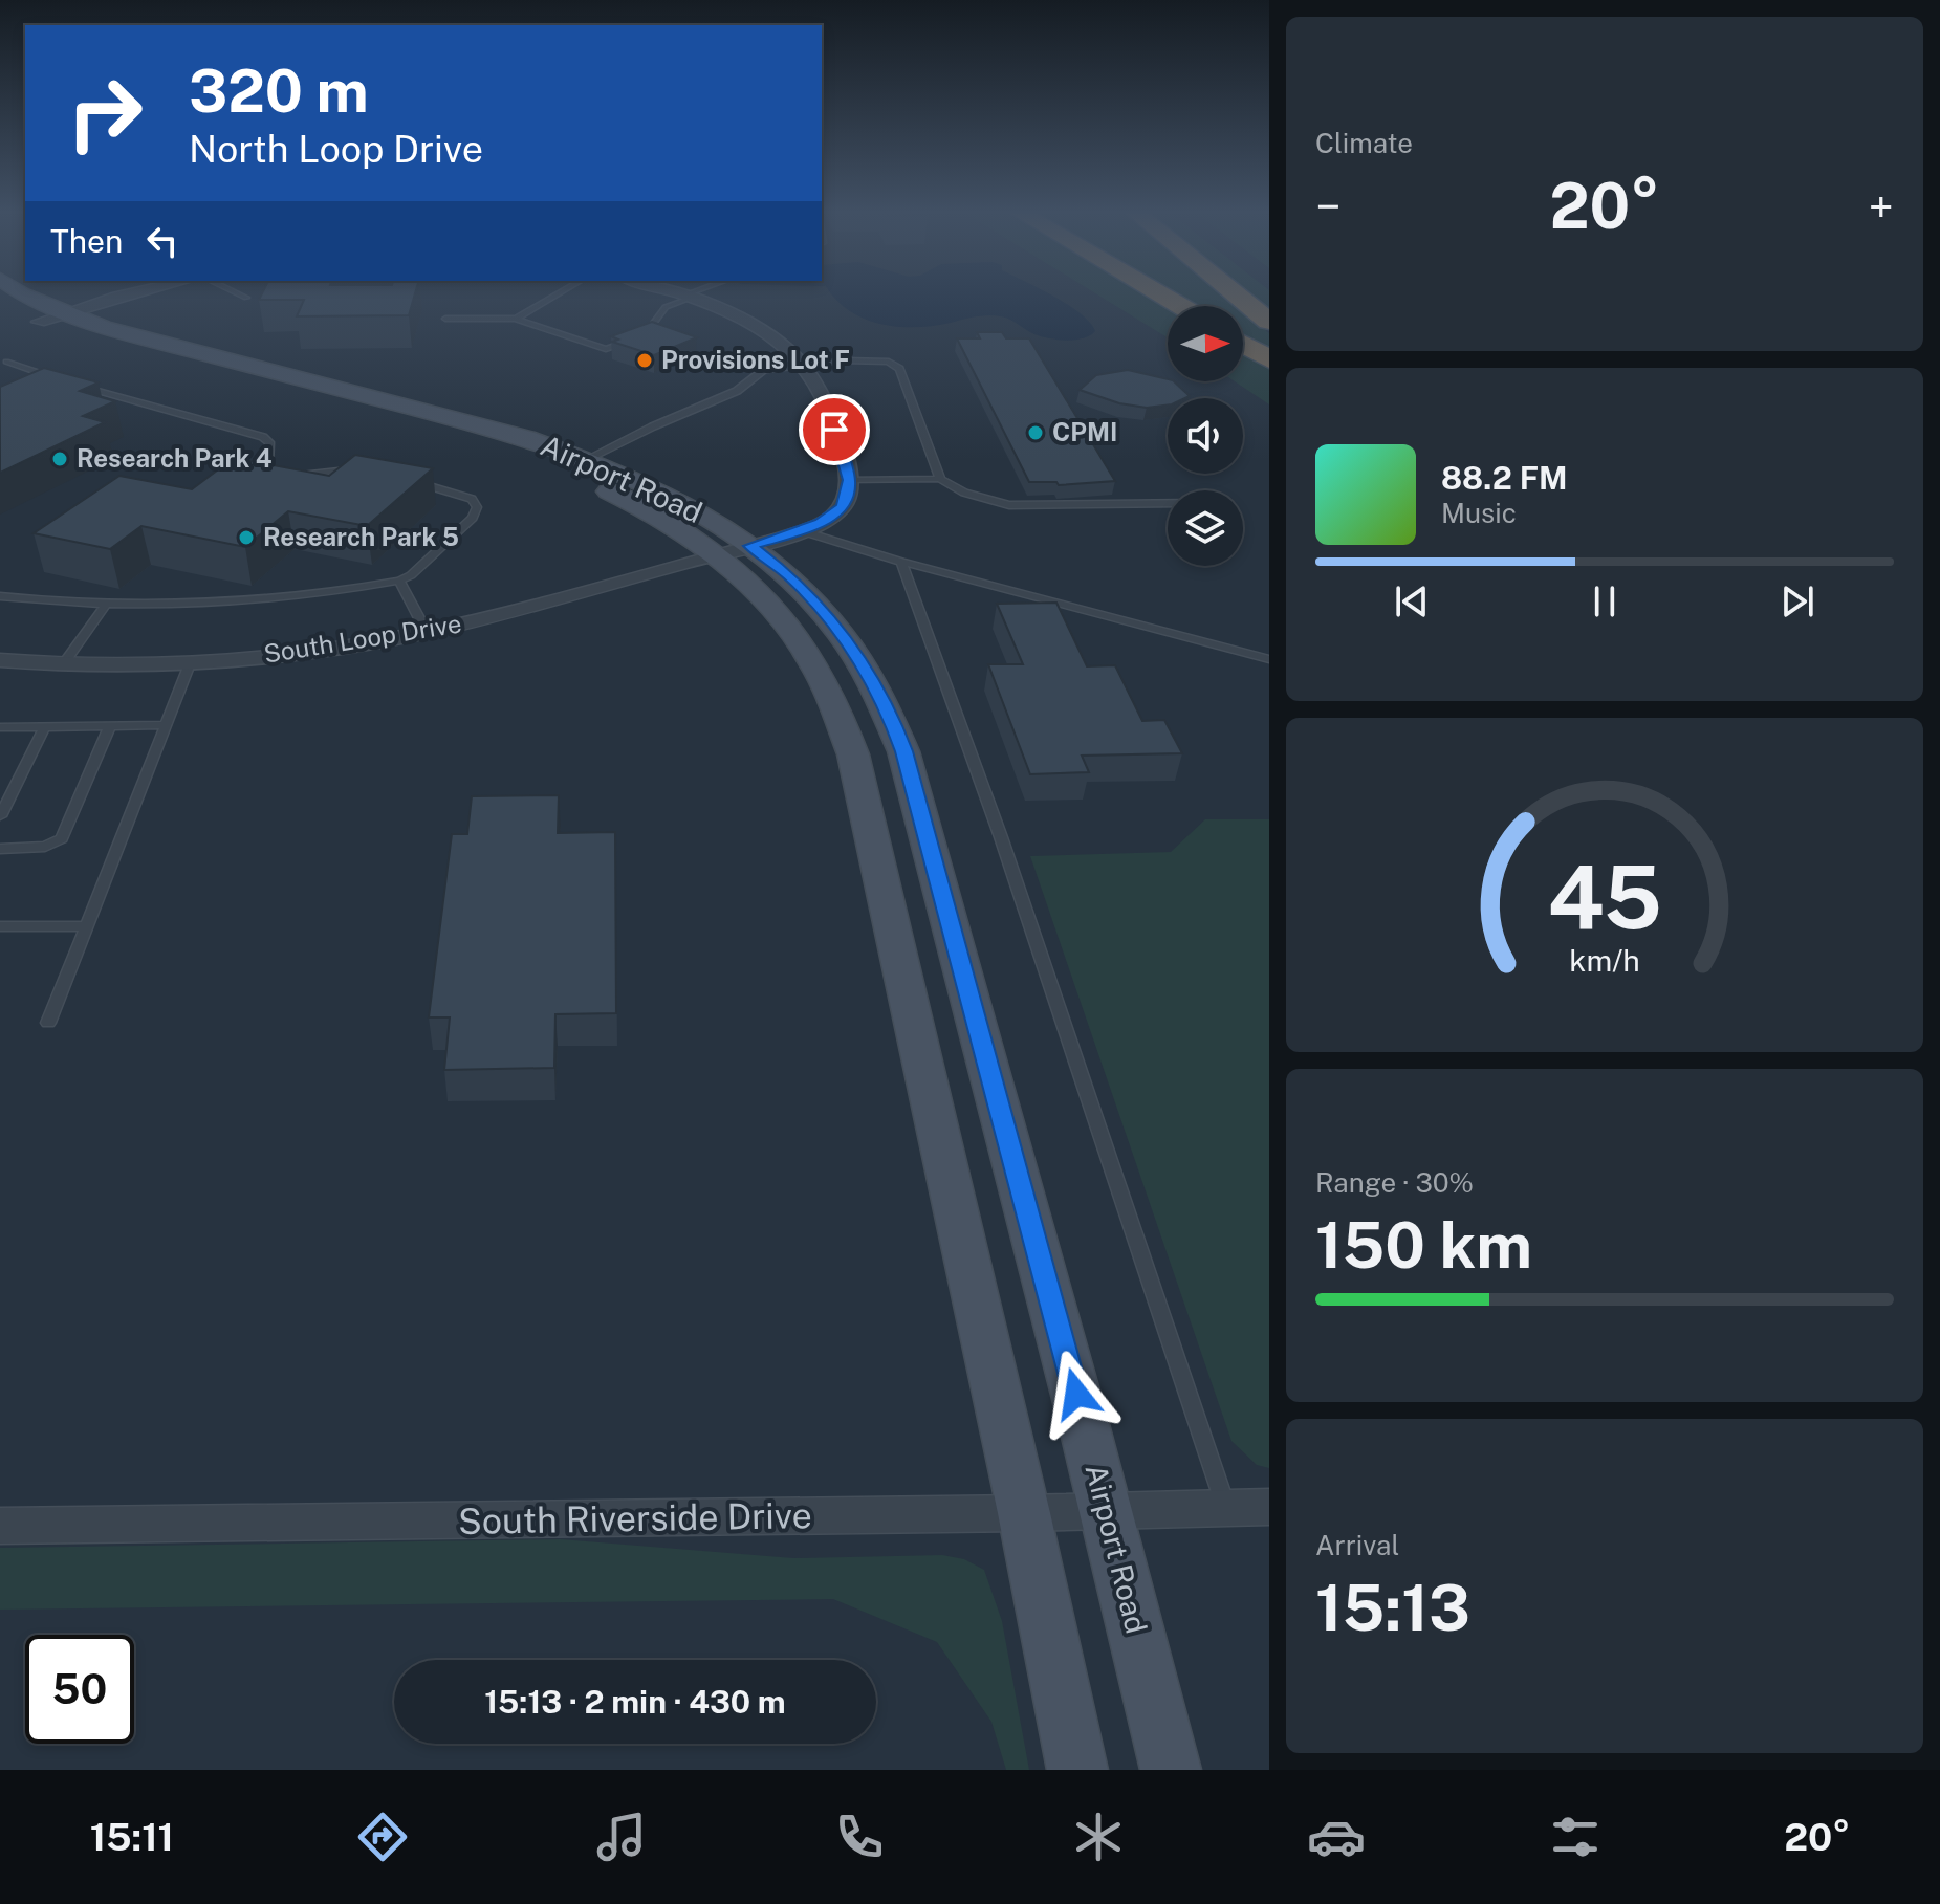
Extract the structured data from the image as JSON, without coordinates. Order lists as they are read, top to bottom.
{
  "streets": {
    "main road": ["Airport Road"],
    "street": ["South Loop Drive", "South Riverside Drive"]
  },
  "crossings": [
    ["Airport Road", "South Loop Drive"],
    ["Airport Road", "South Riverside Drive"]
  ],
  "places": [
    "Provisions Lot F",
    "CPMI",
    "Research Park 4",
    "Research Park 5"
  ],
  "north": "right",
  "page": {
    "tile": [
      "Climate",
      ["Range · 30%", "150 km"],
      ["Arrival", "15:13"]
    ],
    "turn": ["320 m", "North Loop Drive"],
    "heat": ["−", "20°", "+"],
    "then": "Then",
    "song": ["88.2 FM", "Music"],
    "limit": "50",
    "trip": "15:13 · 2 min · 430 m",
    "tabs": ["15:11", "20°"],
    "gauge": ["45", "km/h"]
  }
}
